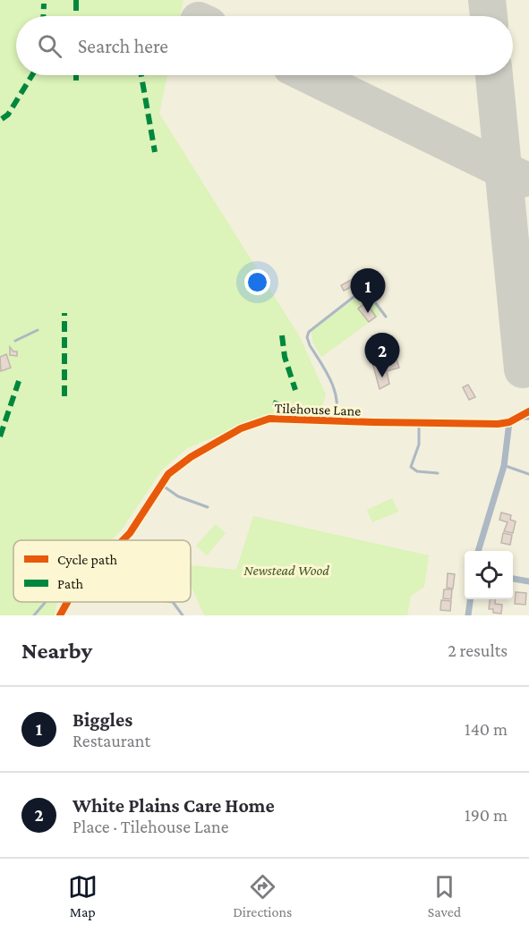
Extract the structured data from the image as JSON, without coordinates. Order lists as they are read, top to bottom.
{
  "streets": {
    "street": ["Tilehouse Lane"]
  },
  "parks": ["Newstead Wood"],
  "legend": ["Cycle path", "Path"],
  "page": {
    "search": "Search here",
    "pins": ["1", "2"],
    "heading": ["Nearby", "2 results"],
    "list": [
      {
        "mark": "1",
        "name": "Biggles",
        "note": "Restaurant",
        "value": "140 m"
      },
      {
        "mark": "2",
        "name": "White Plains Care Home",
        "note": "Place · Tilehouse Lane",
        "value": "190 m"
      }
    ],
    "nav": ["Map", "Directions", "Saved"]
  }
}
